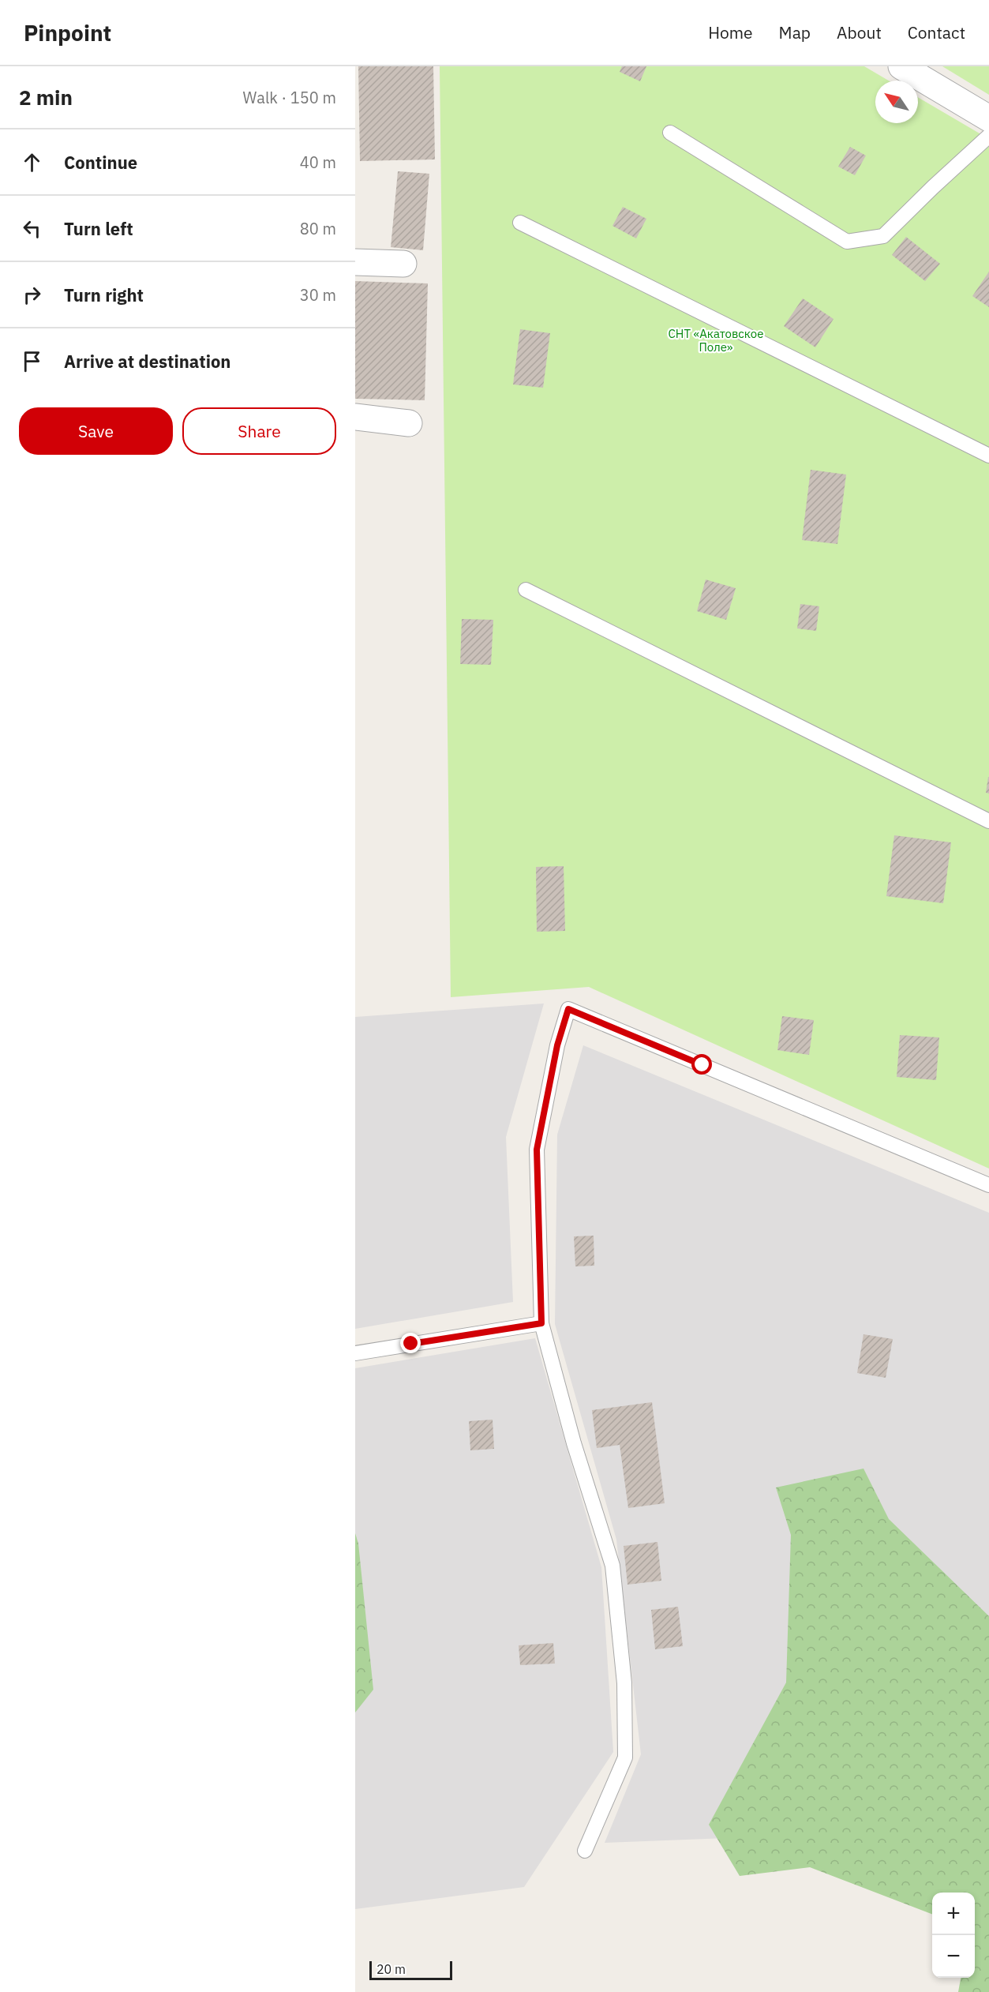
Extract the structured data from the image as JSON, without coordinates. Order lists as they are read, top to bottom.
{
  "parks": ["СНТ «Акатовское Поле»"],
  "scale_bar": "20 m",
  "north": "top left",
  "page": {
    "header": "Pinpoint",
    "nav": [
      "Home",
      "Map",
      "About",
      "Contact"
    ],
    "heading": ["2 min", "Walk · 150 m"],
    "list": [
      ["Continue", "40 m"],
      ["Turn left", "80 m"],
      ["Turn right", "30 m"],
      "Arrive at destination"
    ],
    "buttons": ["Save", "Share"],
    "map_buttons": ["+", "−"],
    "scale": "20 m"
  }
}
